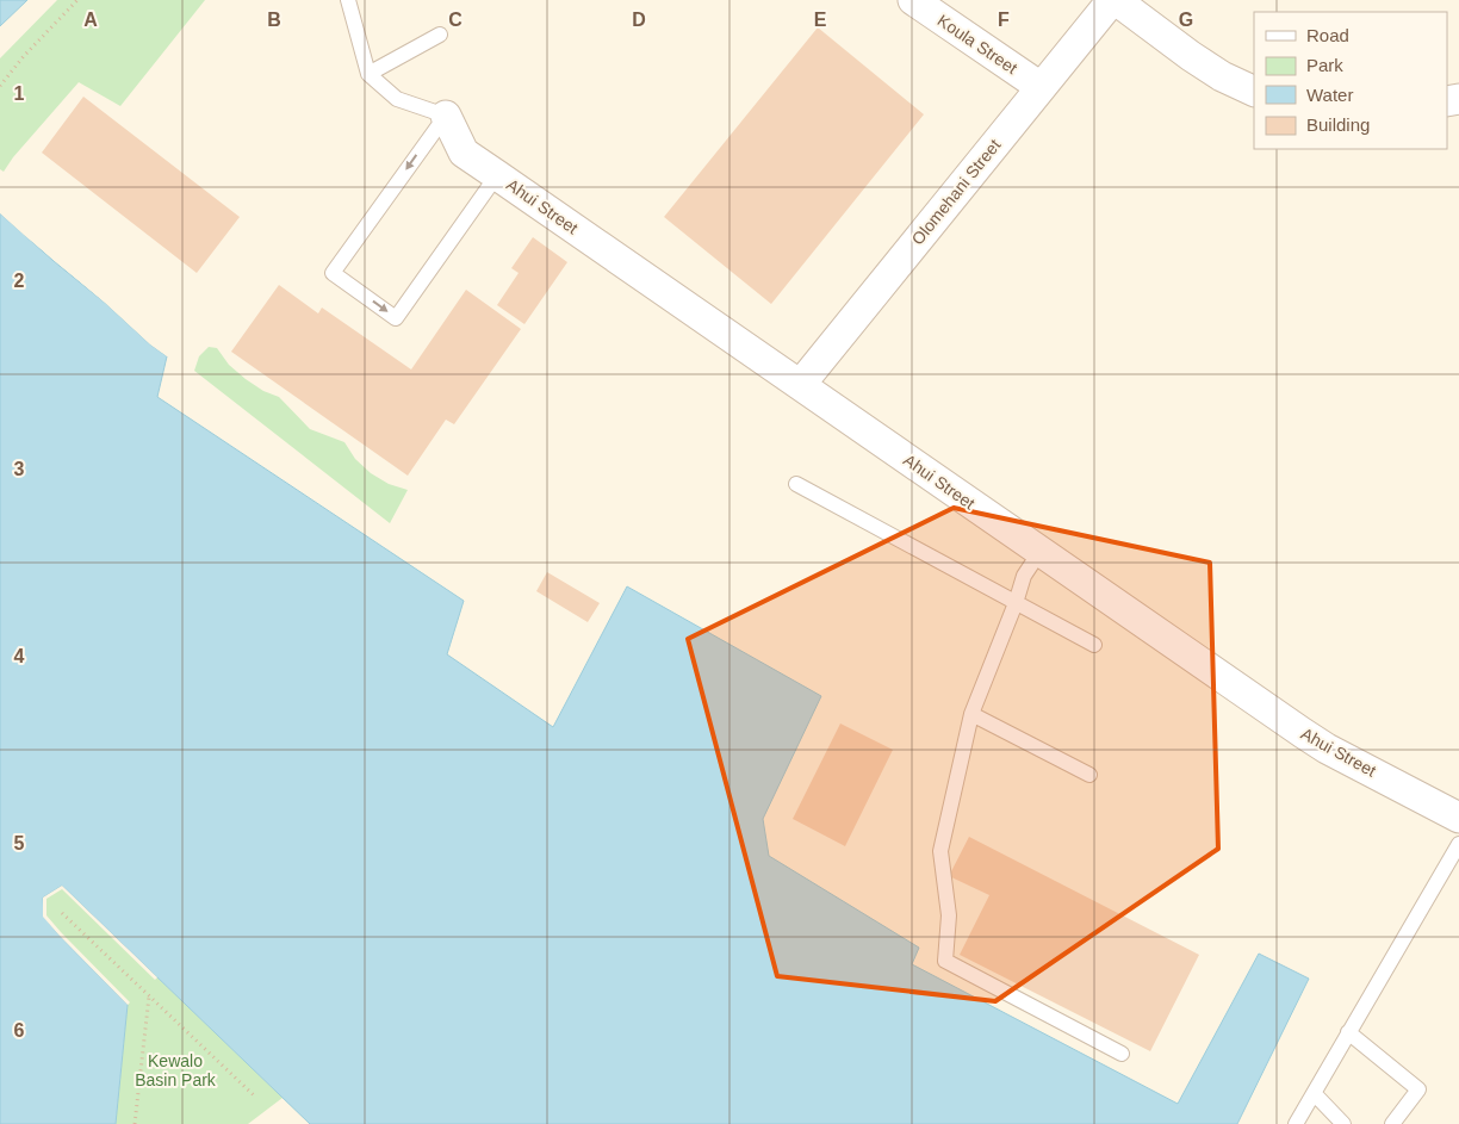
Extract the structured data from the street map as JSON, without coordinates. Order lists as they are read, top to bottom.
{
  "streets": {
    "street": ["Koula Street", "Olomehani Street", "Ahui Street"]
  },
  "crossings": [
    ["Koula Street", "Olomehani Street"],
    ["Olomehani Street", "Ahui Street"]
  ],
  "parks": ["Kewalo Basin Park"],
  "legend": [
    "Road",
    "Park",
    "Water",
    "Building"
  ],
  "grid": {
    "columns": [
      "A",
      "B",
      "C",
      "D",
      "E",
      "F",
      "G"
    ],
    "rows": [
      "1",
      "2",
      "3",
      "4",
      "5",
      "6"
    ]
  }
}
